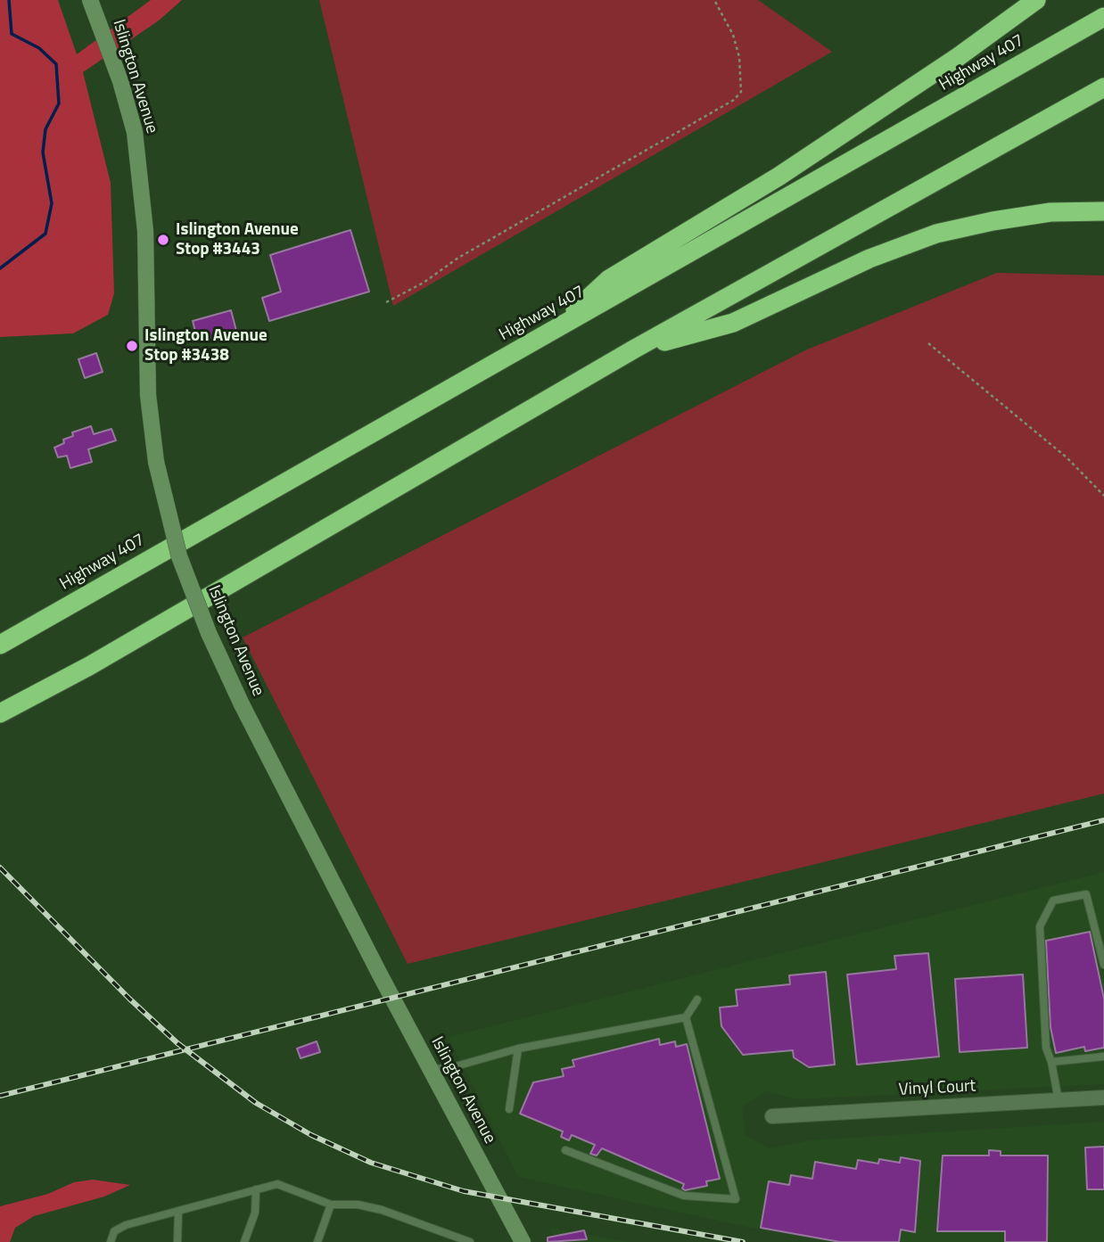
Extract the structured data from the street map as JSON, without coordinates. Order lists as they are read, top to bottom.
{
  "streets": {
    "highway": ["Highway 407"],
    "main road": ["Islington Avenue"],
    "street": ["Vinyl Court"]
  },
  "places": ["Islington Avenue Stop #3443", "Islington Avenue Stop #3438"]
}
